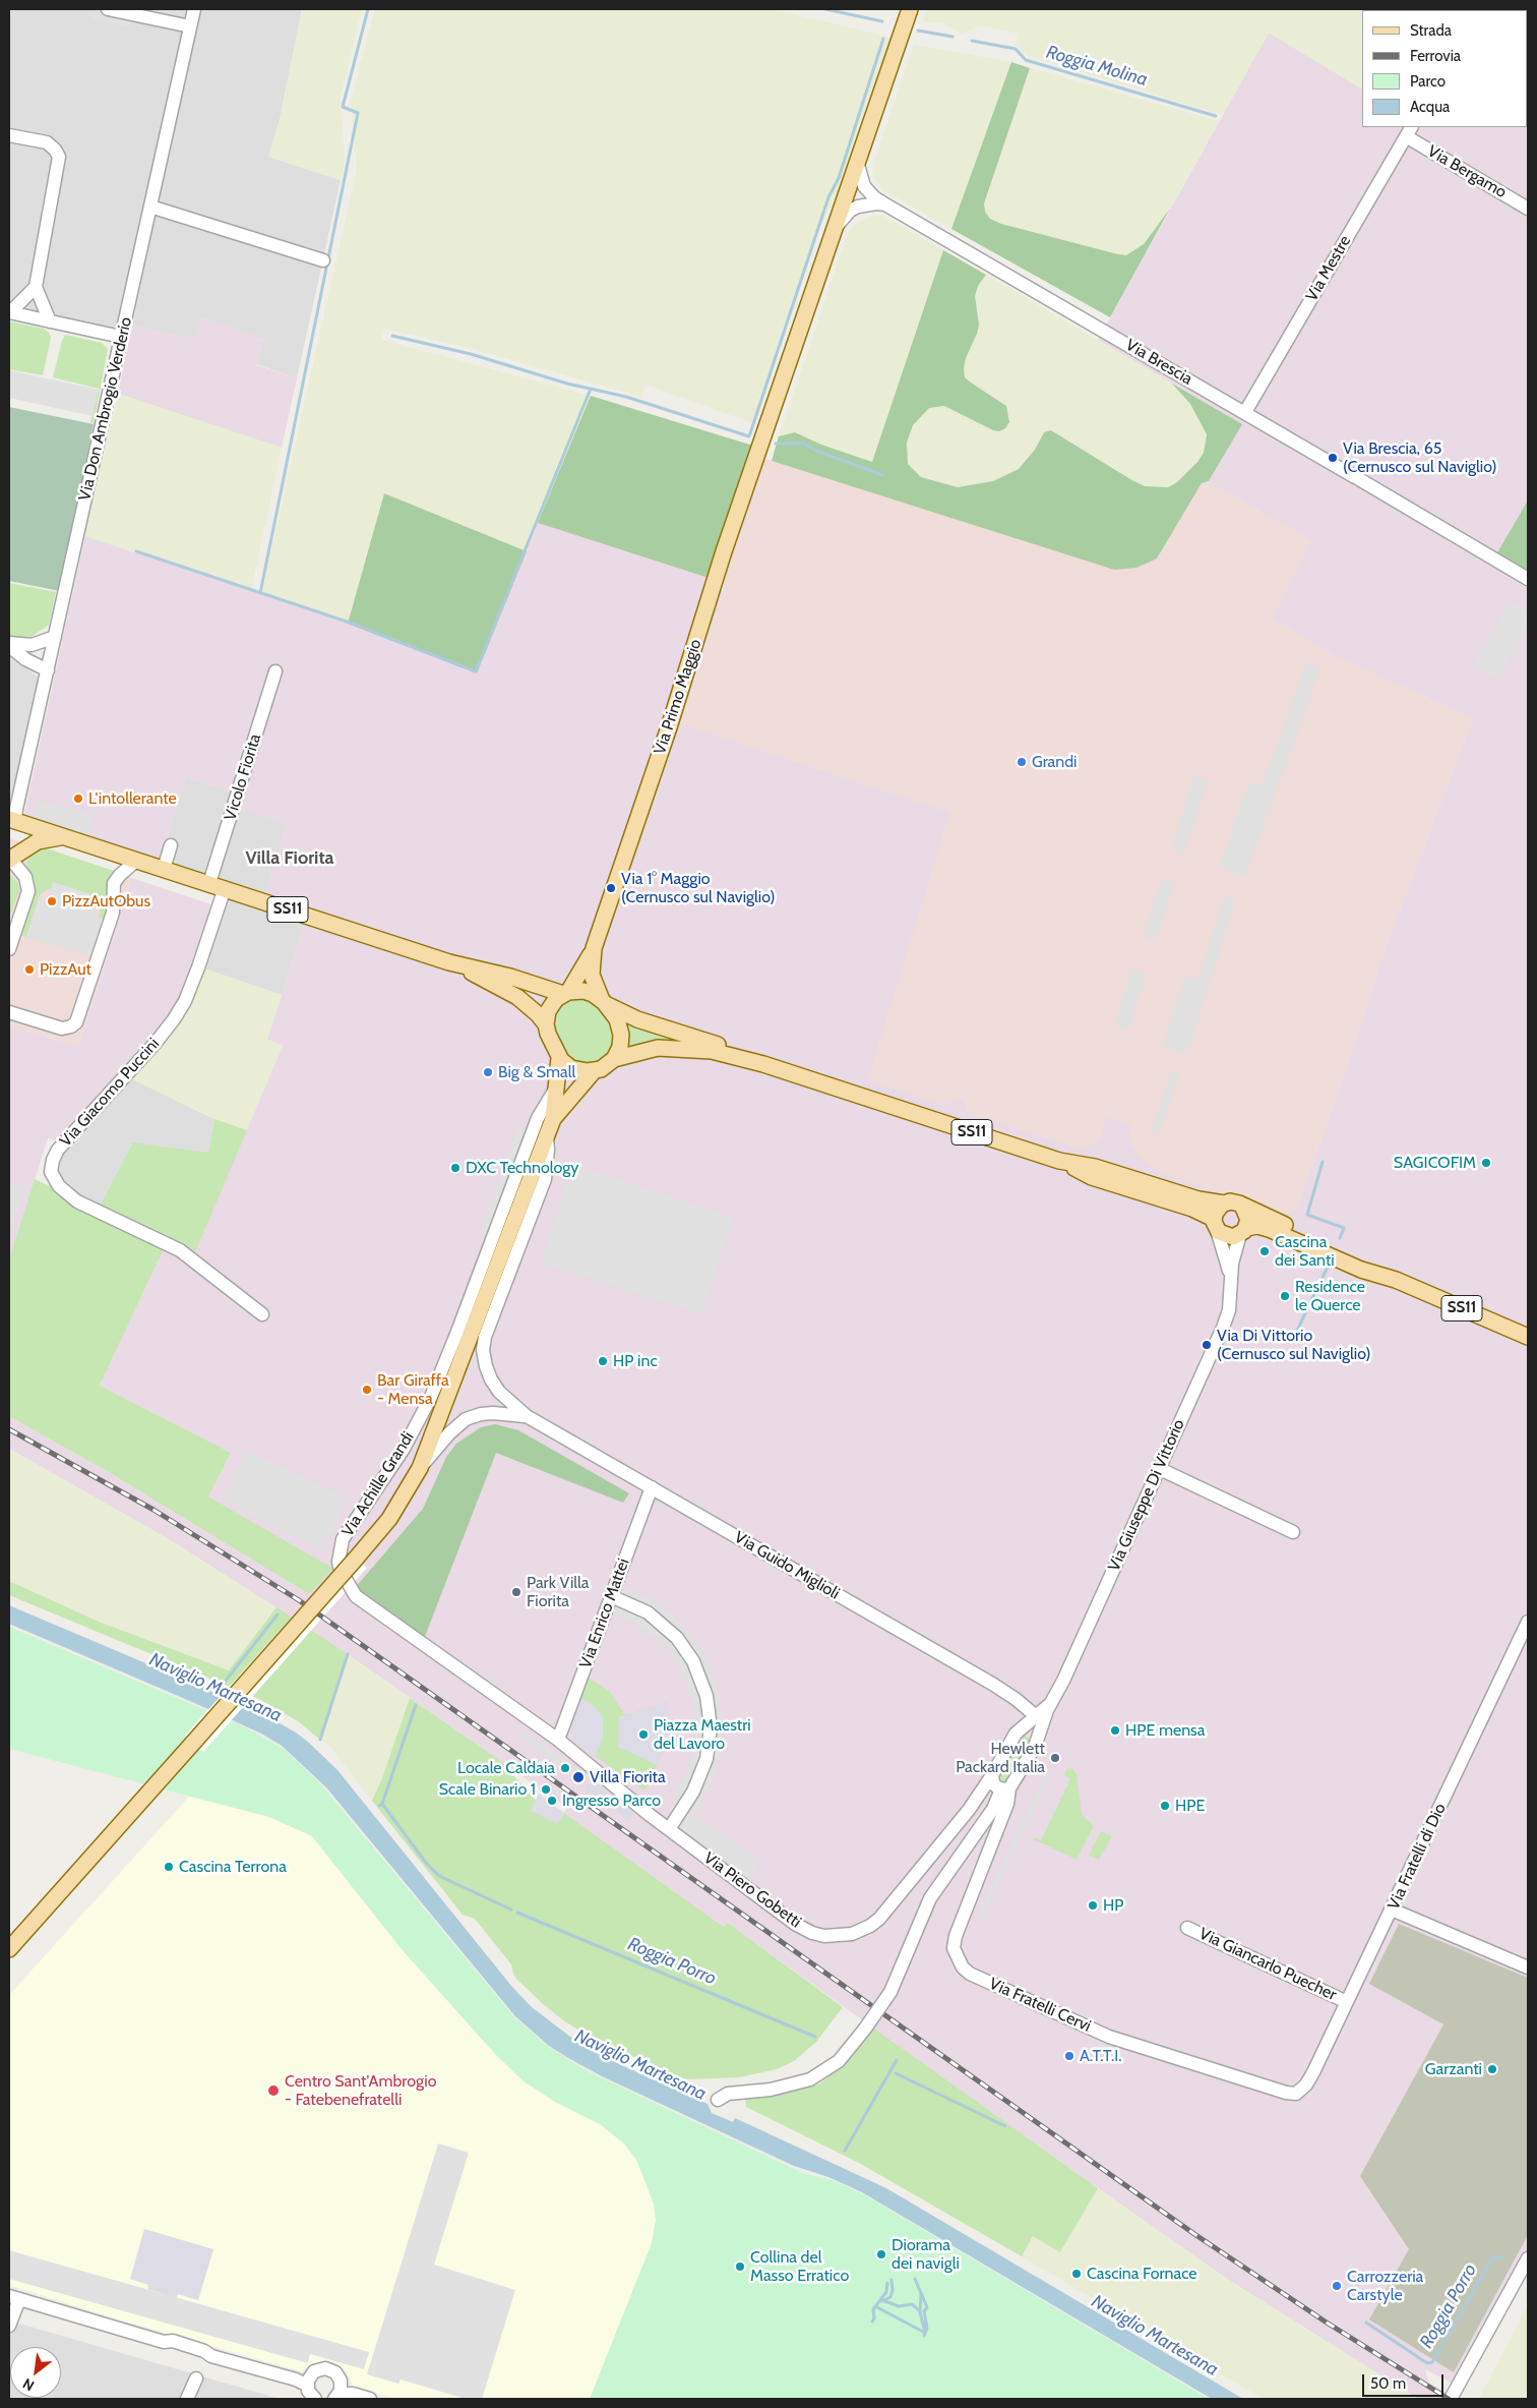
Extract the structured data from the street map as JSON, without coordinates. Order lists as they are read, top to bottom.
{
  "streets": {
    "main road": ["Via Primo Maggio", "SS11"],
    "street": [
      "Via Bergamo",
      "Via Mestre",
      "Via Brescia",
      "Via Don Ambrogio Verderio",
      "Vicolo Fiorita",
      "Via Giacomo Puccini",
      "Via Achille Grandi",
      "Via Giuseppe Di Vittorio",
      "Via Guido Miglioli",
      "Via Enrico Mattei",
      "Via Fratelli di Dio",
      "Via Piero Gobetti",
      "Via Giancarlo Puecher",
      "Via Fratelli Cervi"
    ]
  },
  "crossings": [
    ["Via Bergamo", "Via Mestre"],
    ["Via Mestre", "Via Brescia"],
    ["Via Brescia", "Via Primo Maggio"],
    ["Via Don Ambrogio Verderio", "SS11"],
    ["Via Primo Maggio", "SS11"],
    ["Vicolo Fiorita", "SS11"],
    ["SS11", "Via Giacomo Puccini"],
    ["SS11", "Via Giuseppe Di Vittorio"],
    ["Via Achille Grandi", "Via Enrico Mattei"],
    ["Via Achille Grandi", "Via Piero Gobetti"],
    ["Via Giuseppe Di Vittorio", "Via Guido Miglioli"],
    ["Via Giuseppe Di Vittorio", "Via Piero Gobetti"],
    ["Via Giuseppe Di Vittorio", "Via Fratelli Cervi"],
    ["Via Guido Miglioli", "Via Enrico Mattei"],
    ["Via Enrico Mattei", "Via Piero Gobetti"],
    ["Via Fratelli di Dio", "Via Giancarlo Puecher"],
    ["Via Fratelli di Dio", "Via Fratelli Cervi"],
    ["Via Piero Gobetti", "Via Fratelli Cervi"]
  ],
  "districts": ["Villa Fiorita"],
  "water": ["Roggia Molina", "Naviglio Martesana", "Roggia Porro"],
  "places": [
    "Via Brescia, 65 (Cernusco sul Naviglio)",
    "Grandi",
    "L'intollerante",
    "Via 1° Maggio (Cernusco sul Naviglio)",
    "PizzAutObus",
    "PizzAut",
    "Big & Small",
    "SAGICOFIM",
    "DXC Technology",
    "Cascina dei Santi",
    "Residence le Querce",
    "Via Di Vittorio (Cernusco sul Naviglio)",
    "HP inc",
    "Bar Giraffa - Mensa",
    "Park Villa Fiorita",
    "HPE mensa",
    "Piazza Maestri del Lavoro",
    "Hewlett Packard Italia",
    "Locale Caldaia",
    "Villa Fiorita",
    "Scale Binario 1",
    "Ingresso Parco",
    "HPE",
    "Cascina Terrona",
    "HP",
    "A.T.T.I.",
    "Garzanti",
    "Centro Sant'Ambrogio - Fatebenefratelli",
    "Diorama dei navigli",
    "Collina del Masso Erratico",
    "Cascina Fornace",
    "Carrozzeria Carstyle"
  ],
  "legend": [
    "Strada",
    "Ferrovia",
    "Parco",
    "Acqua"
  ],
  "scale_bar": "50 m",
  "north": "bottom left"
}
